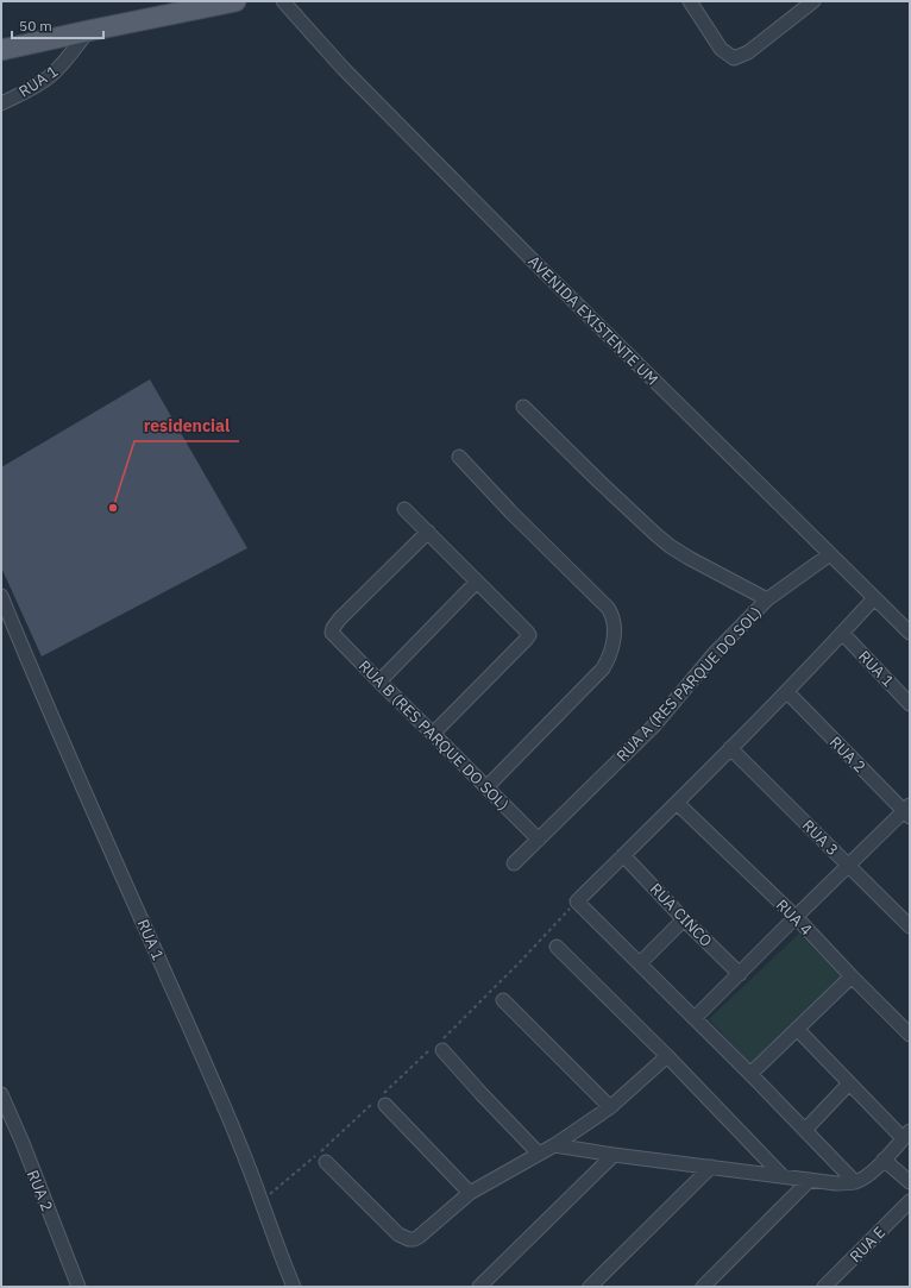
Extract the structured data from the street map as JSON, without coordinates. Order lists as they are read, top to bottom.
{
  "streets": {
    "street": [
      "RUA 1",
      "AVENIDA EXISTENTE UM",
      "RUA A (RES PARQUE DO SOL)",
      "RUA B (RES PARQUE DO SOL)",
      "RUA 2",
      "RUA 3",
      "RUA CINCO",
      "RUA 4",
      "RUA E"
    ]
  },
  "crossings": [
    ["AVENIDA EXISTENTE UM", "RUA A (RES PARQUE DO SOL)"],
    ["RUA A (RES PARQUE DO SOL)", "RUA B (RES PARQUE DO SOL)"]
  ],
  "places": ["residencial"],
  "scale_bar": "50 m"
}
